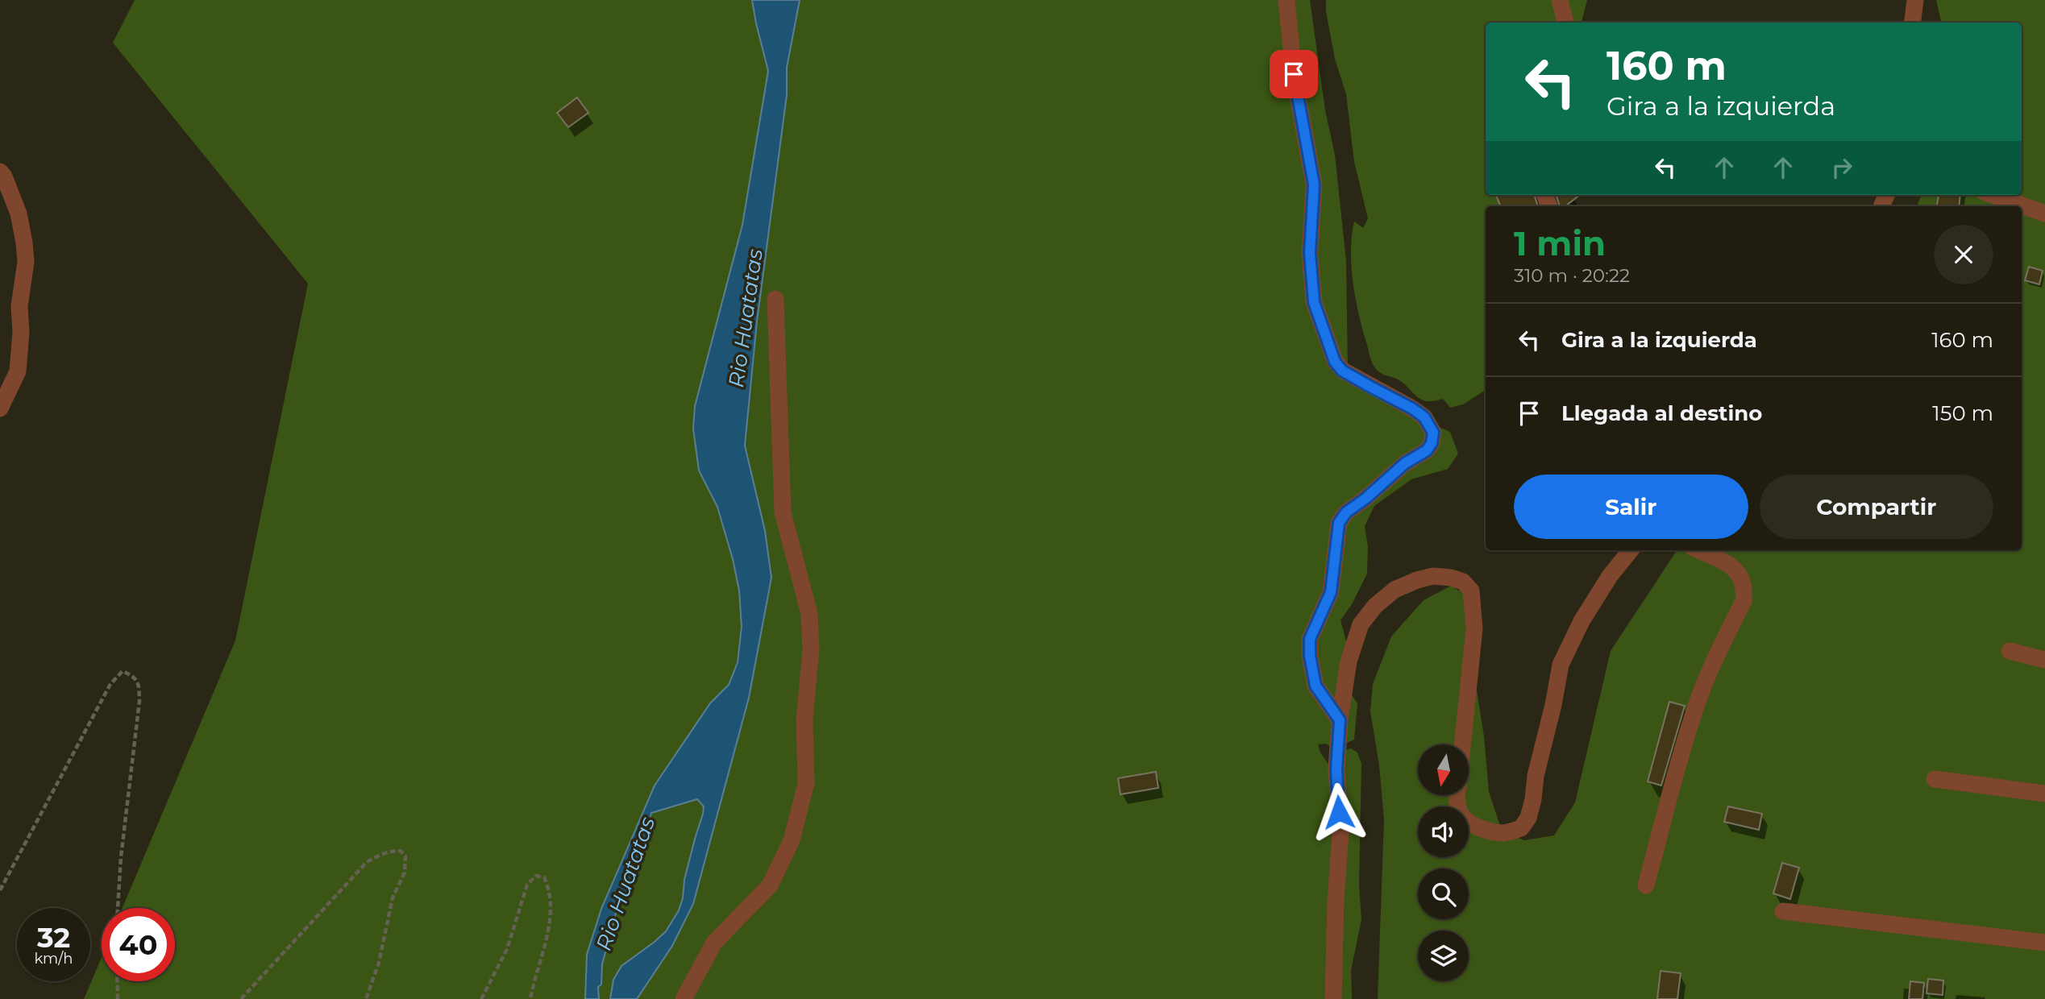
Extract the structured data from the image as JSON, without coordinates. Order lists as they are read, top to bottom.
{
  "water": ["Rio Huatatas"],
  "north": "bottom",
  "page": {
    "turn": ["160 m", "Gira a la izquierda"],
    "heading": ["1 min", "310 m · 20:22"],
    "list": [
      {
        "name": "Gira a la izquierda",
        "value": "160 m"
      },
      {
        "name": "Llegada al destino",
        "value": "150 m"
      }
    ],
    "buttons": ["Salir", "Compartir"],
    "speed": "32 km/h",
    "limit": "40"
  }
}
